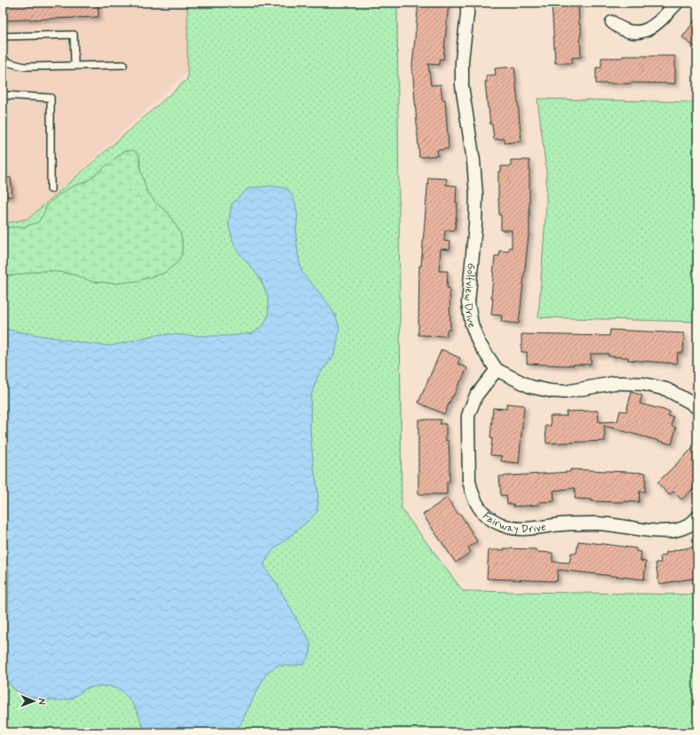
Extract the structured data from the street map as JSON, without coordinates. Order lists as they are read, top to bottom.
{
  "streets": {
    "street": ["Golfview Drive", "Fairway Drive"]
  },
  "crossings": [
    ["Golfview Drive", "Fairway Drive"]
  ],
  "north": "right"
}
